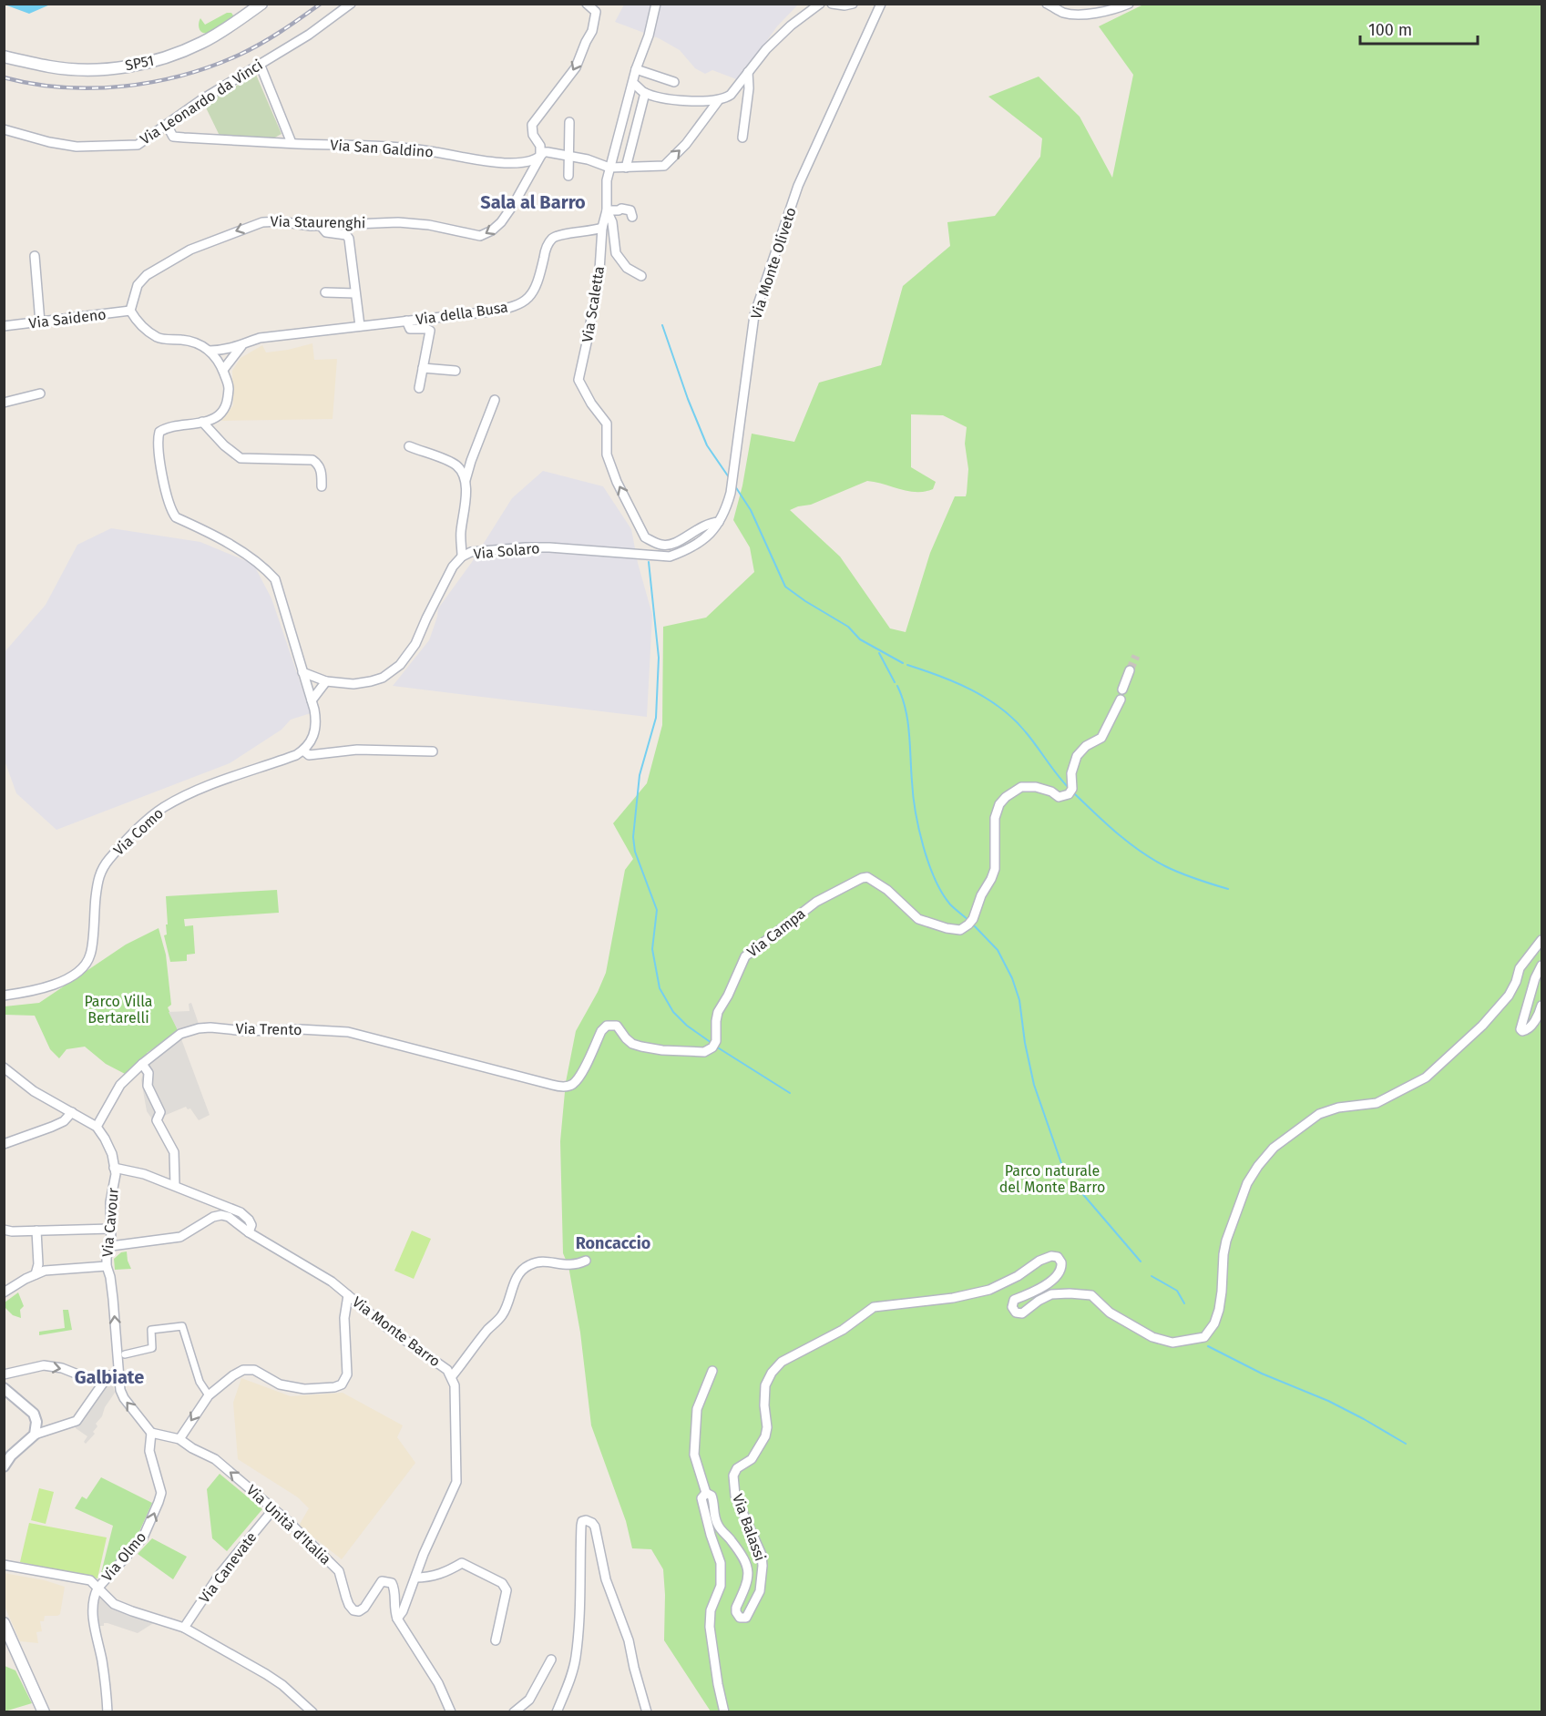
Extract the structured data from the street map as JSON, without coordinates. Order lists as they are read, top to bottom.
{
  "streets": {
    "main road": ["SP51"],
    "street": [
      "Via Leonardo da Vinci",
      "Via San Galdino",
      "Via Staurenghi",
      "Via Monte Oliveto",
      "Via Scaletta",
      "Via della Busa",
      "Via Saideno",
      "Via Solaro",
      "Via Como",
      "Via Campa",
      "Via Trento",
      "Via Cavour",
      "Via Monte Barro",
      "Via Unità d'Italia",
      "Via Balassi",
      "Via Olmo",
      "Via Canevate"
    ]
  },
  "crossings": [
    ["Via Leonardo da Vinci", "Via San Galdino"],
    ["Via San Galdino", "Via Staurenghi"],
    ["Via Staurenghi", "Via Saideno"],
    ["Via Monte Oliveto", "Via Scaletta"],
    ["Via Monte Oliveto", "Via Solaro"],
    ["Via Scaletta", "Via della Busa"],
    ["Via Scaletta", "Via Solaro"],
    ["Via Campa", "Via Trento"],
    ["Via Cavour", "Via Monte Barro"],
    ["Via Cavour", "Via Unità d'Italia"],
    ["Via Cavour", "Via Olmo"],
    ["Via Monte Barro", "Via Unità d'Italia"],
    ["Via Unità d'Italia", "Via Olmo"],
    ["Via Unità d'Italia", "Via Canevate"]
  ],
  "one_way": ["Via Staurenghi", "Via Cavour", "Via Olmo"],
  "districts": ["Sala al Barro", "Roncaccio", "Galbiate"],
  "parks": ["Parco Villa Bertarelli", "Parco naturale del Monte Barro"],
  "scale_bar": "100 m"
}
